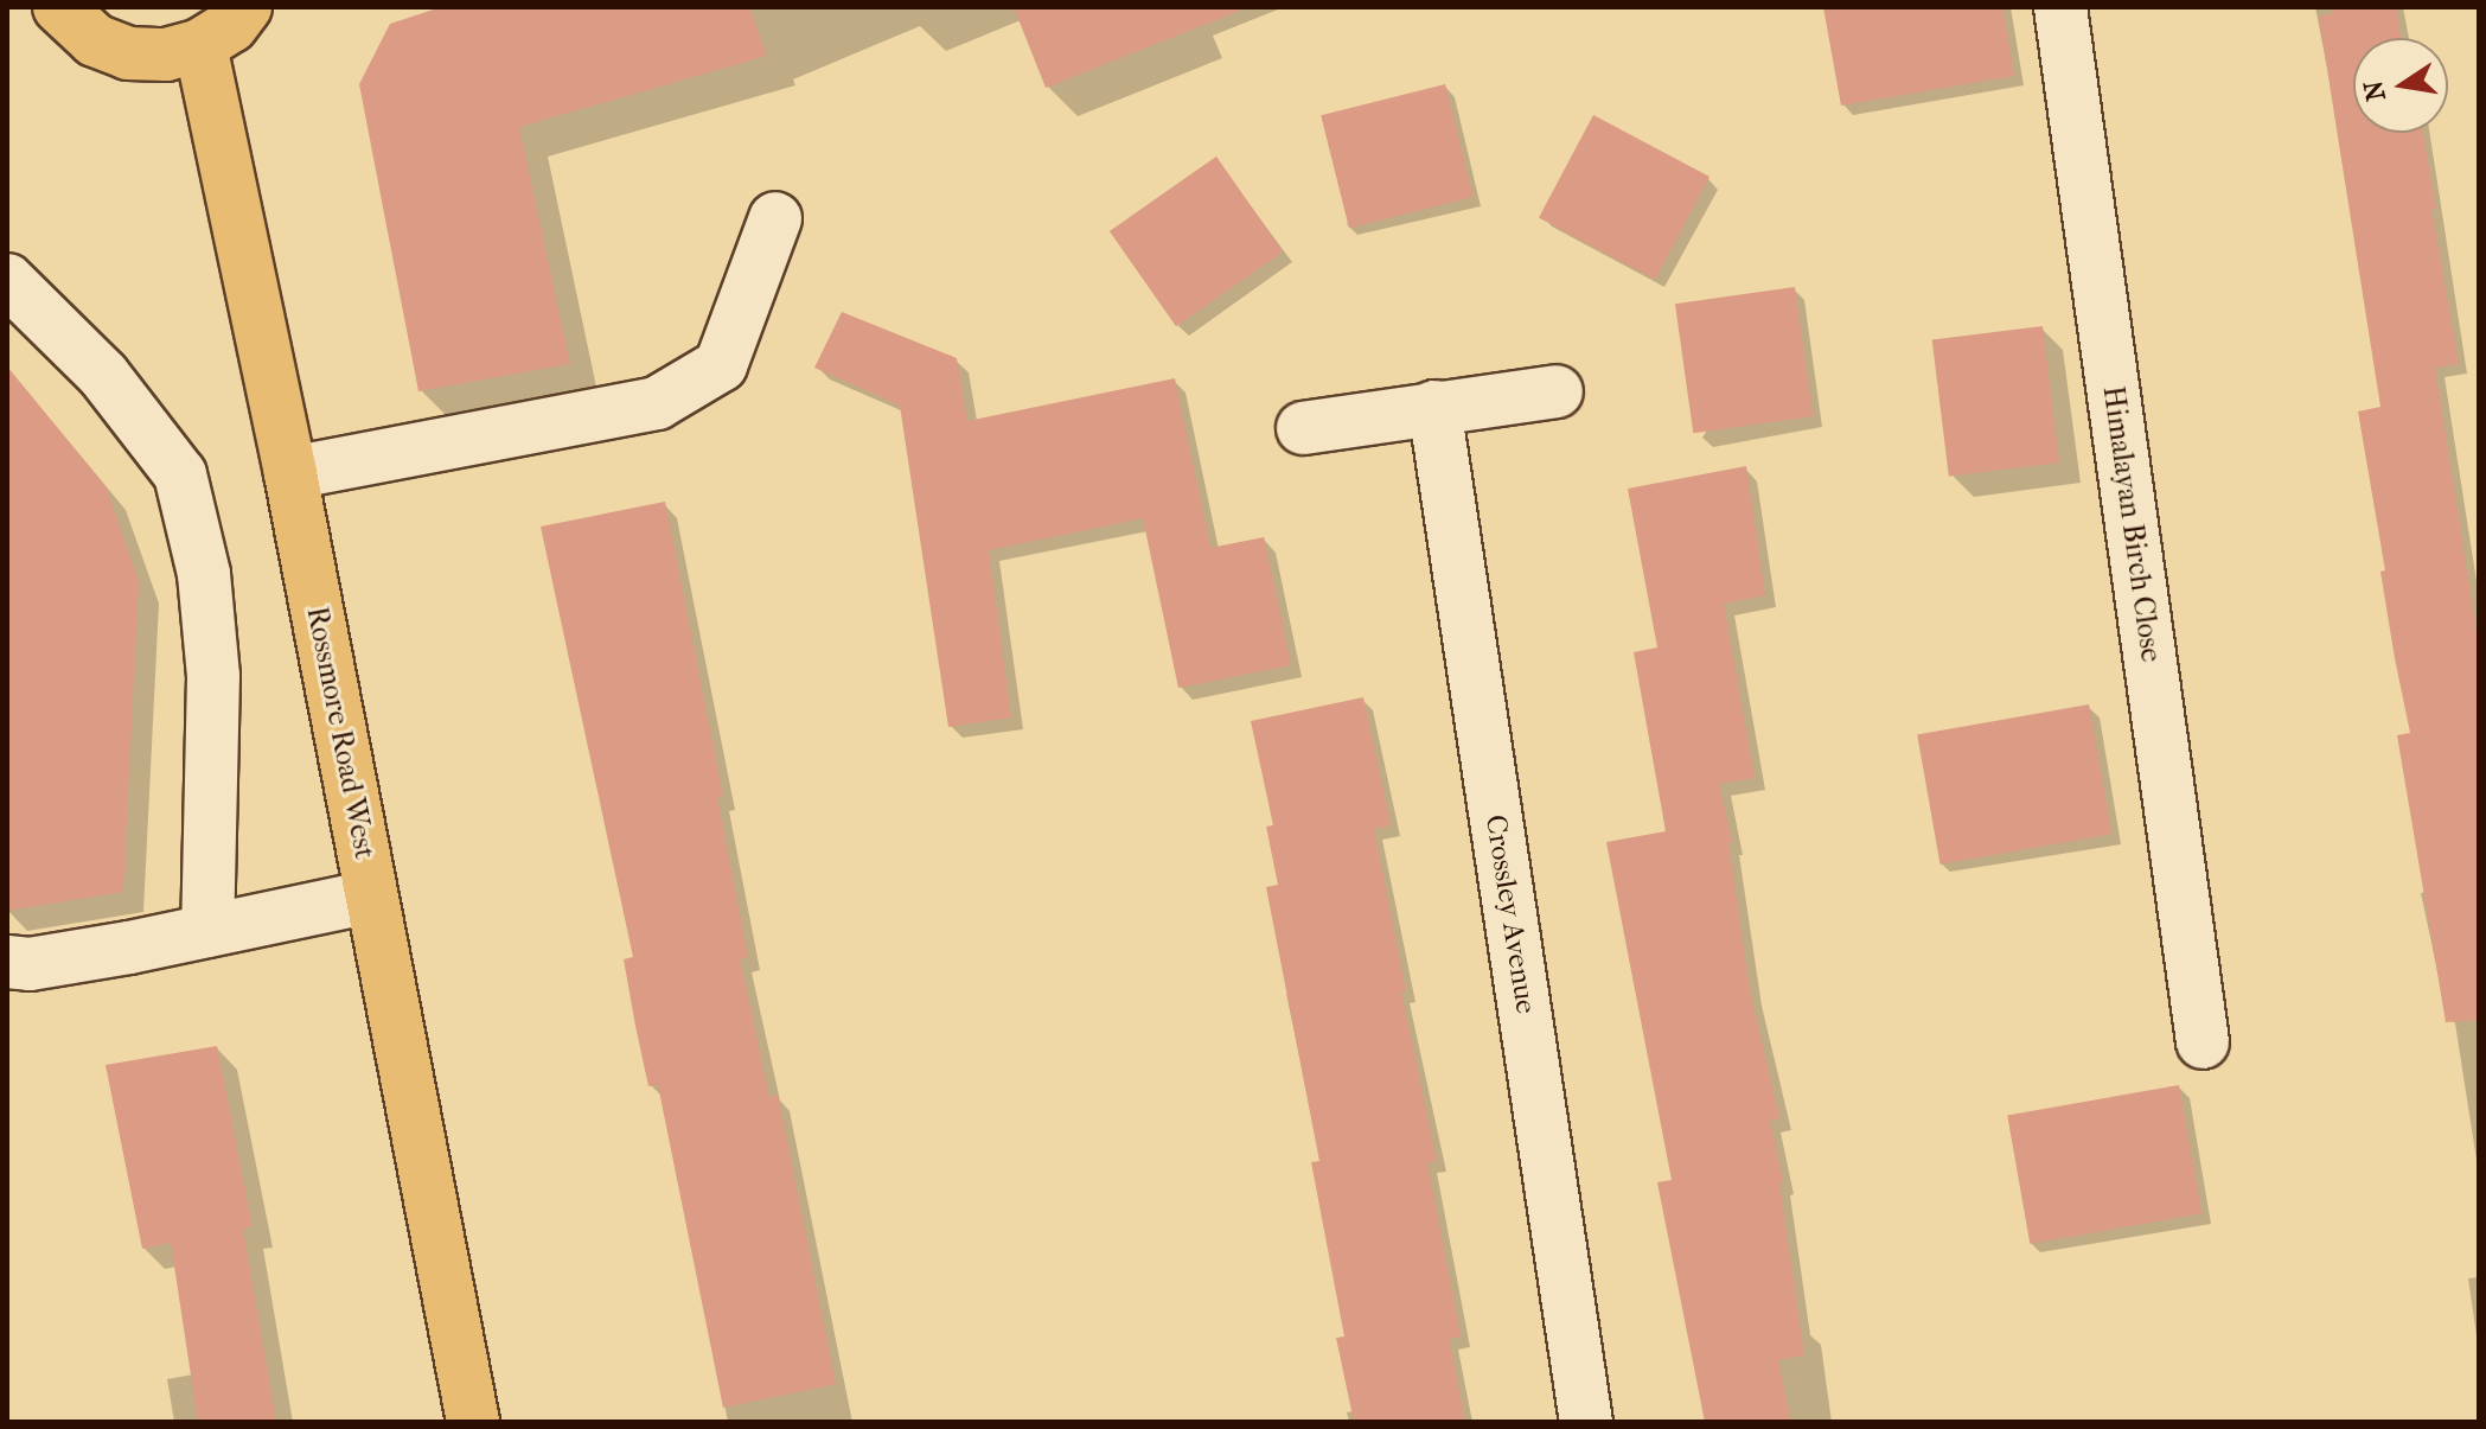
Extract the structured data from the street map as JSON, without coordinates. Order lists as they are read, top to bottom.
{
  "streets": {
    "main road": ["Rossmore Road West"],
    "street": ["Himalayan Birch Close", "Crossley Avenue"]
  },
  "north": "left"
}
